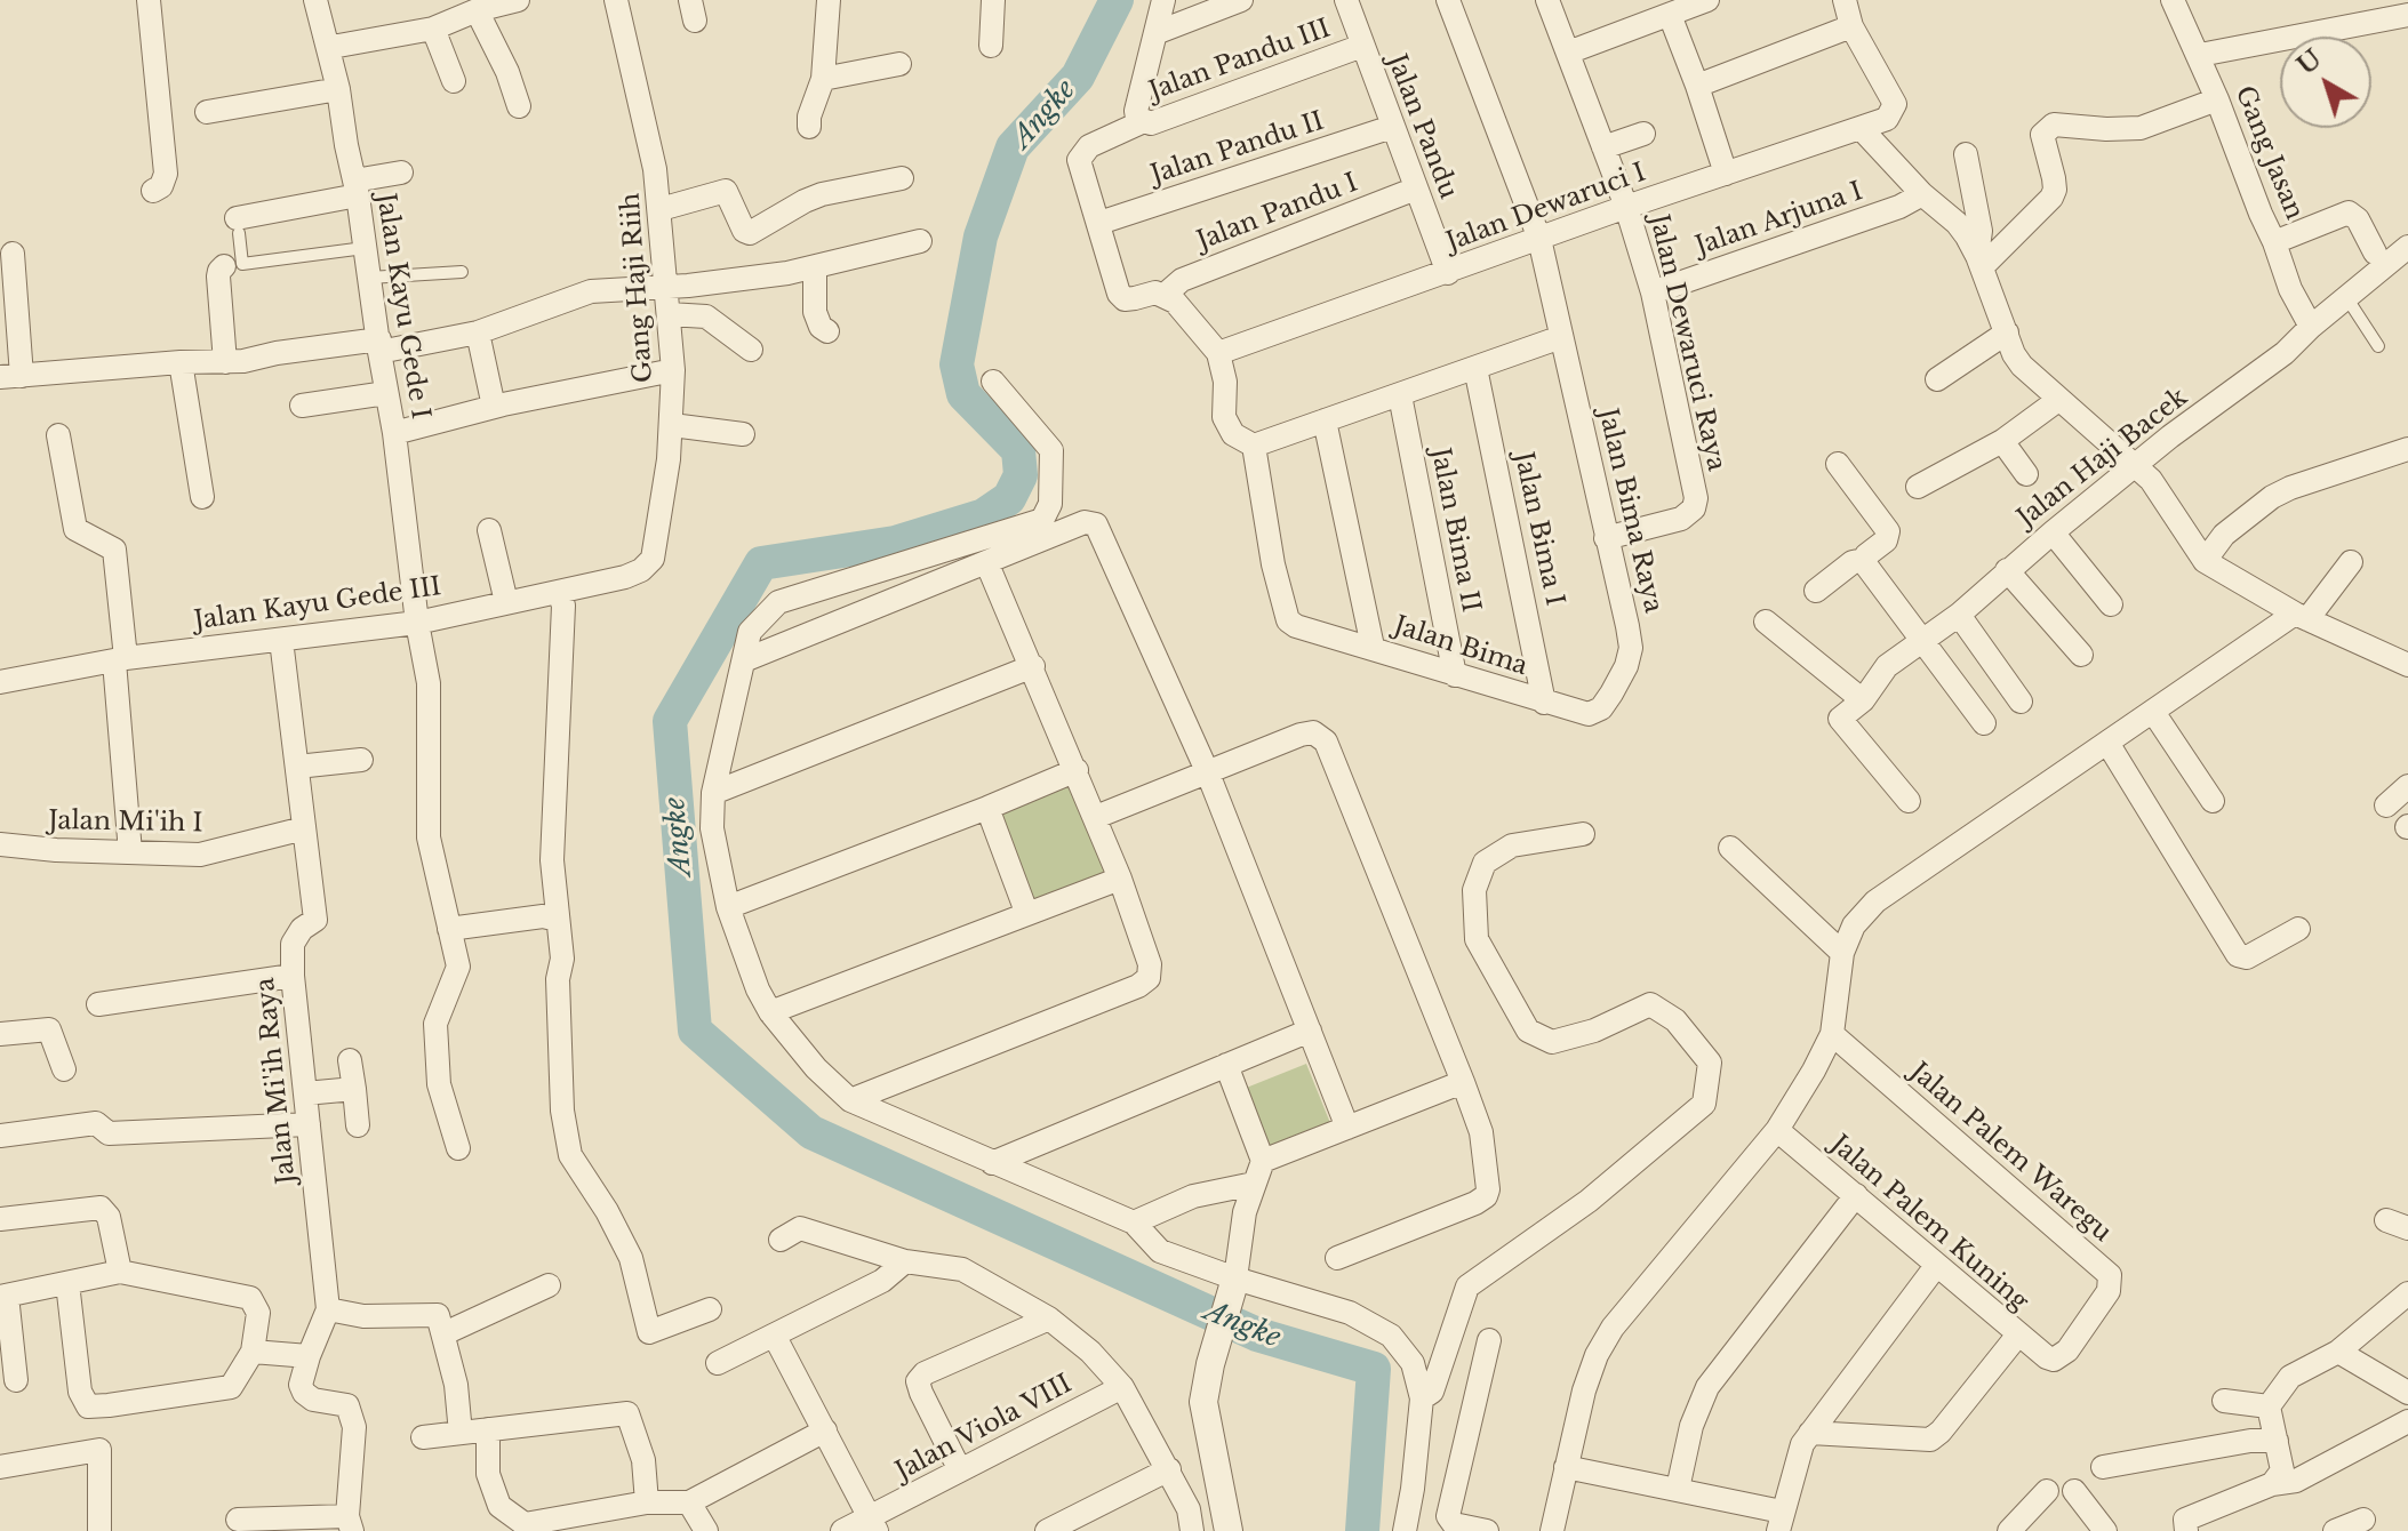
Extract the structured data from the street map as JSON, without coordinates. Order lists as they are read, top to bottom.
{
  "streets": {
    "street": [
      "Jalan Pandu III",
      "Jalan Pandu",
      "Jalan Pandu II",
      "Gang Jasan",
      "Jalan Dewaruci I",
      "Jalan Pandu I",
      "Jalan Arjuna I",
      "Gang Haji Riih",
      "Jalan Kayu Gede I",
      "Jalan Dewaruci Raya",
      "Jalan Haji Bacek",
      "Jalan Bima Raya",
      "Jalan Bima I",
      "Jalan Bima II",
      "Jalan Kayu Gede III",
      "Jalan Bima",
      "Jalan Mi'ih I",
      "Jalan Mi'ih Raya",
      "Jalan Palem Waregu",
      "Jalan Palem Kuning",
      "Jalan Viola VIII"
    ]
  },
  "crossings": [
    ["Jalan Pandu III", "Jalan Pandu"],
    ["Jalan Pandu", "Jalan Pandu II"],
    ["Jalan Pandu", "Jalan Dewaruci I"],
    ["Jalan Pandu", "Jalan Pandu I"],
    ["Gang Jasan", "Jalan Haji Bacek"],
    ["Jalan Dewaruci I", "Jalan Dewaruci Raya"],
    ["Jalan Dewaruci I", "Jalan Bima Raya"],
    ["Jalan Arjuna I", "Jalan Dewaruci Raya"],
    ["Gang Haji Riih", "Jalan Kayu Gede III"],
    ["Jalan Kayu Gede I", "Jalan Kayu Gede III"],
    ["Jalan Dewaruci Raya", "Jalan Bima Raya"],
    ["Jalan Bima Raya", "Jalan Bima"],
    ["Jalan Bima I", "Jalan Bima"],
    ["Jalan Bima II", "Jalan Bima"],
    ["Jalan Kayu Gede III", "Jalan Mi'ih Raya"],
    ["Jalan Mi'ih I", "Jalan Mi'ih Raya"],
    ["Jalan Palem Waregu", "Jalan Palem Kuning"]
  ],
  "water": ["Angke"],
  "north": "top left"
}
